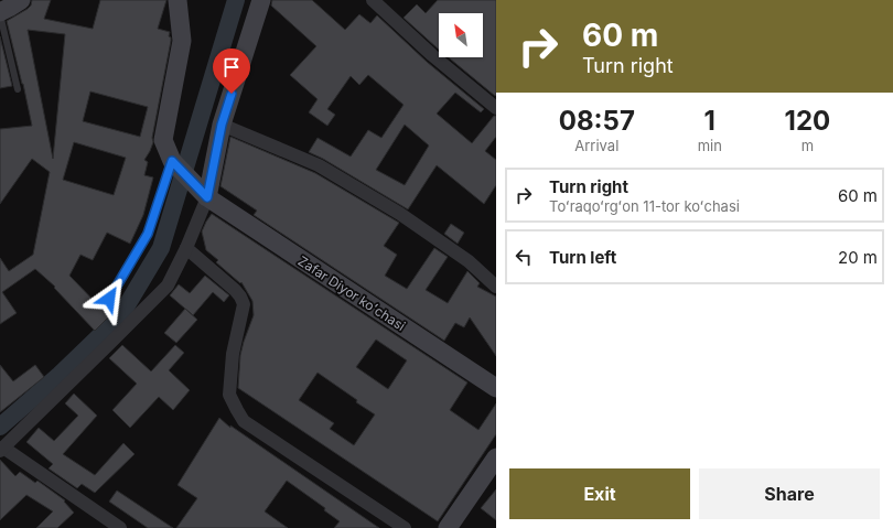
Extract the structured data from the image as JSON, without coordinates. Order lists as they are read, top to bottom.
{
  "streets": {
    "street": ["Zafar Diyor koʻchasi"]
  },
  "north": "top left",
  "page": {
    "turn": ["60 m", "Turn right"],
    "eta": [
      "08:57",
      "Arrival",
      "1",
      "min",
      "120",
      "m"
    ],
    "list": [
      {
        "name": "Turn right",
        "note": "Toʻraqoʻrgʻon 11-tor koʻchasi",
        "value": "60 m"
      },
      {
        "name": "Turn left",
        "value": "20 m"
      }
    ],
    "buttons": ["Exit", "Share"]
  }
}
